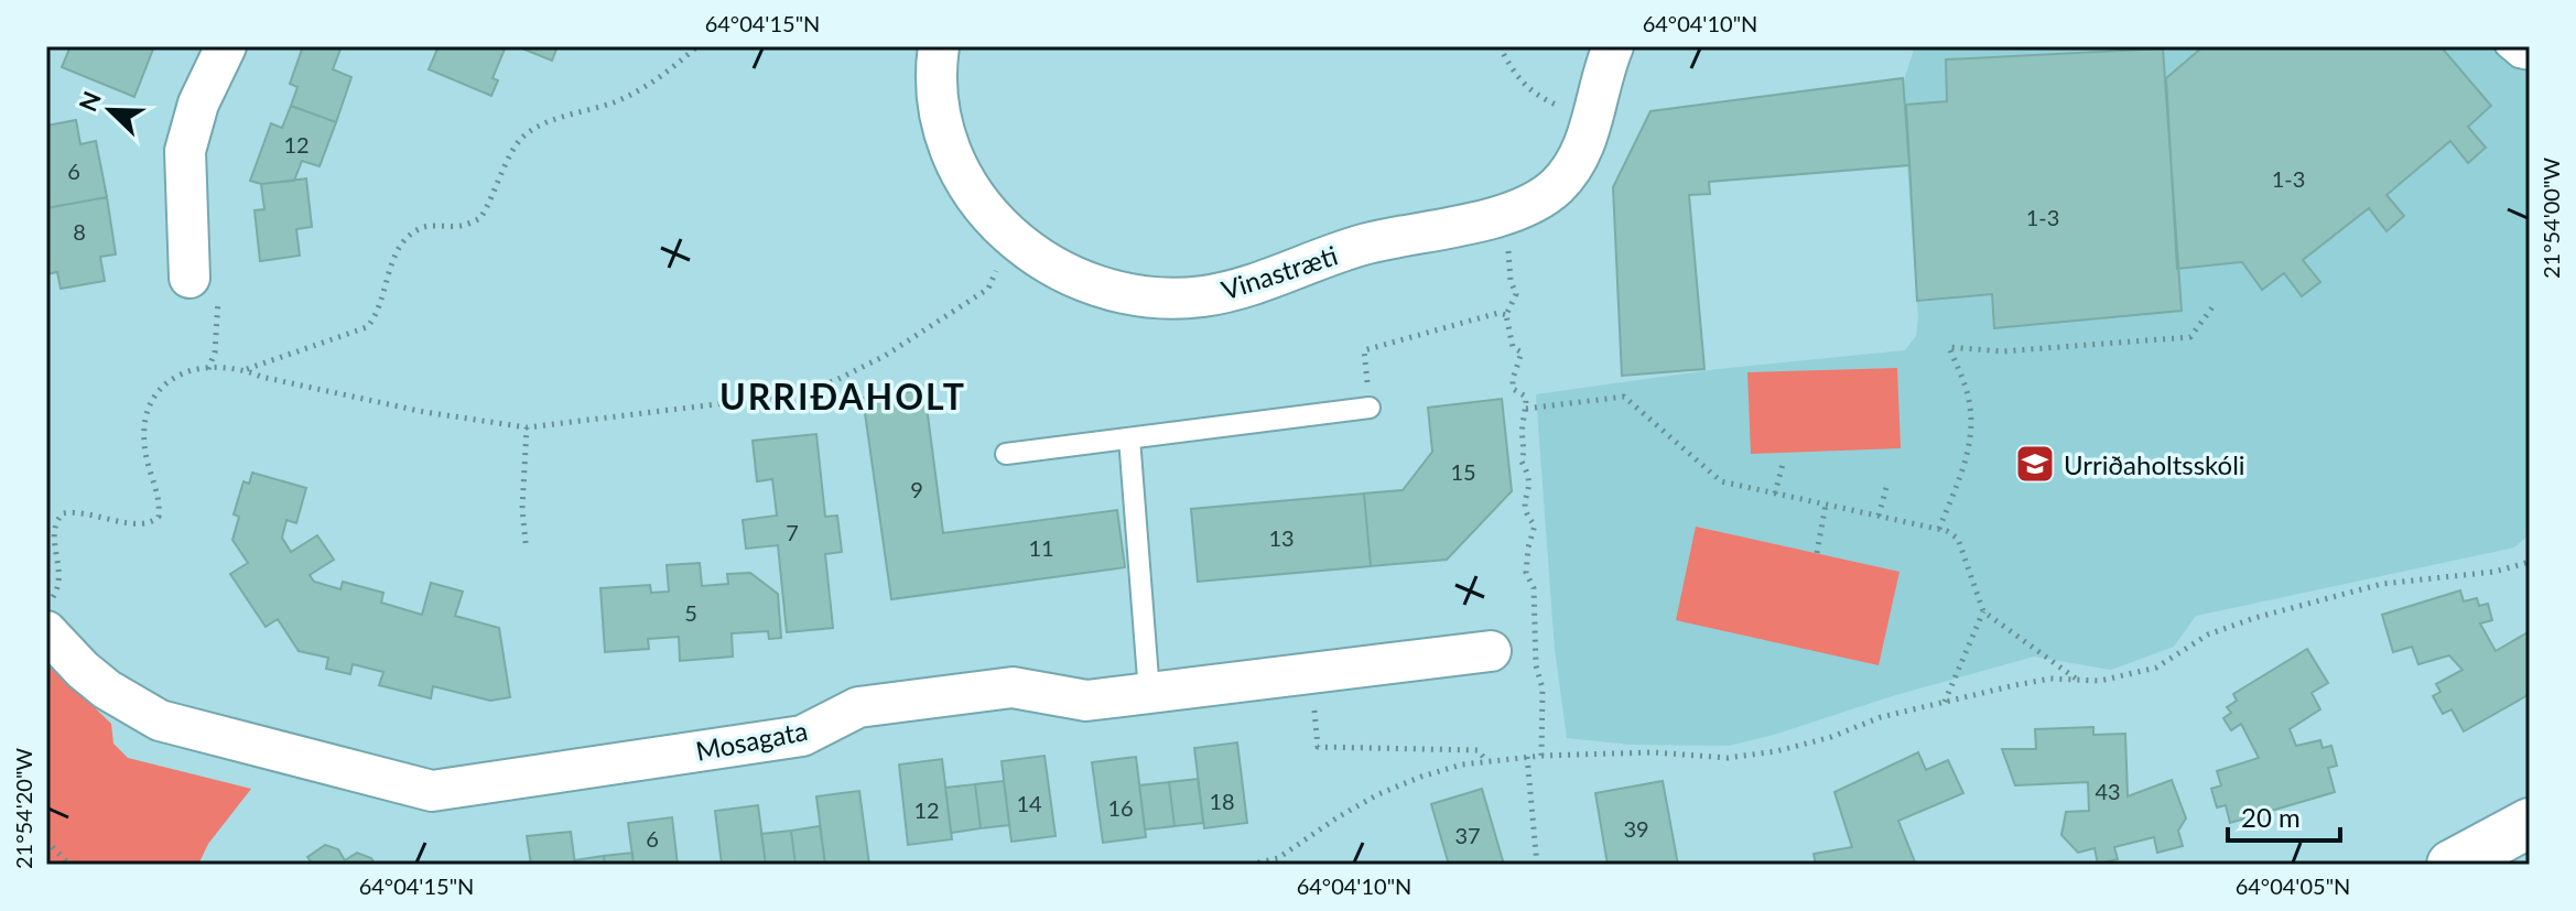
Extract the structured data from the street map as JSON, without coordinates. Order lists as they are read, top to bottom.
{
  "streets": {
    "street": ["Vinastræti", "Mosagata"]
  },
  "districts": ["URRIÐAHOLT"],
  "places": {
    "school or university": ["Urriðaholtsskóli"]
  },
  "house_numbers": [
    "12",
    "6",
    "1-3",
    "1-3",
    "8",
    "15",
    "9",
    "7",
    "13",
    "11",
    "5",
    "43",
    "18",
    "14",
    "16",
    "12",
    "39",
    "37",
    "6"
  ],
  "scale_bar": "20 m",
  "north": "top left",
  "coordinates": [
    "64°04'15\"N",
    "64°04'10\"N",
    "21°54'00\"W",
    "21°54'20\"W",
    "64°04'05\"N"
  ]
}
